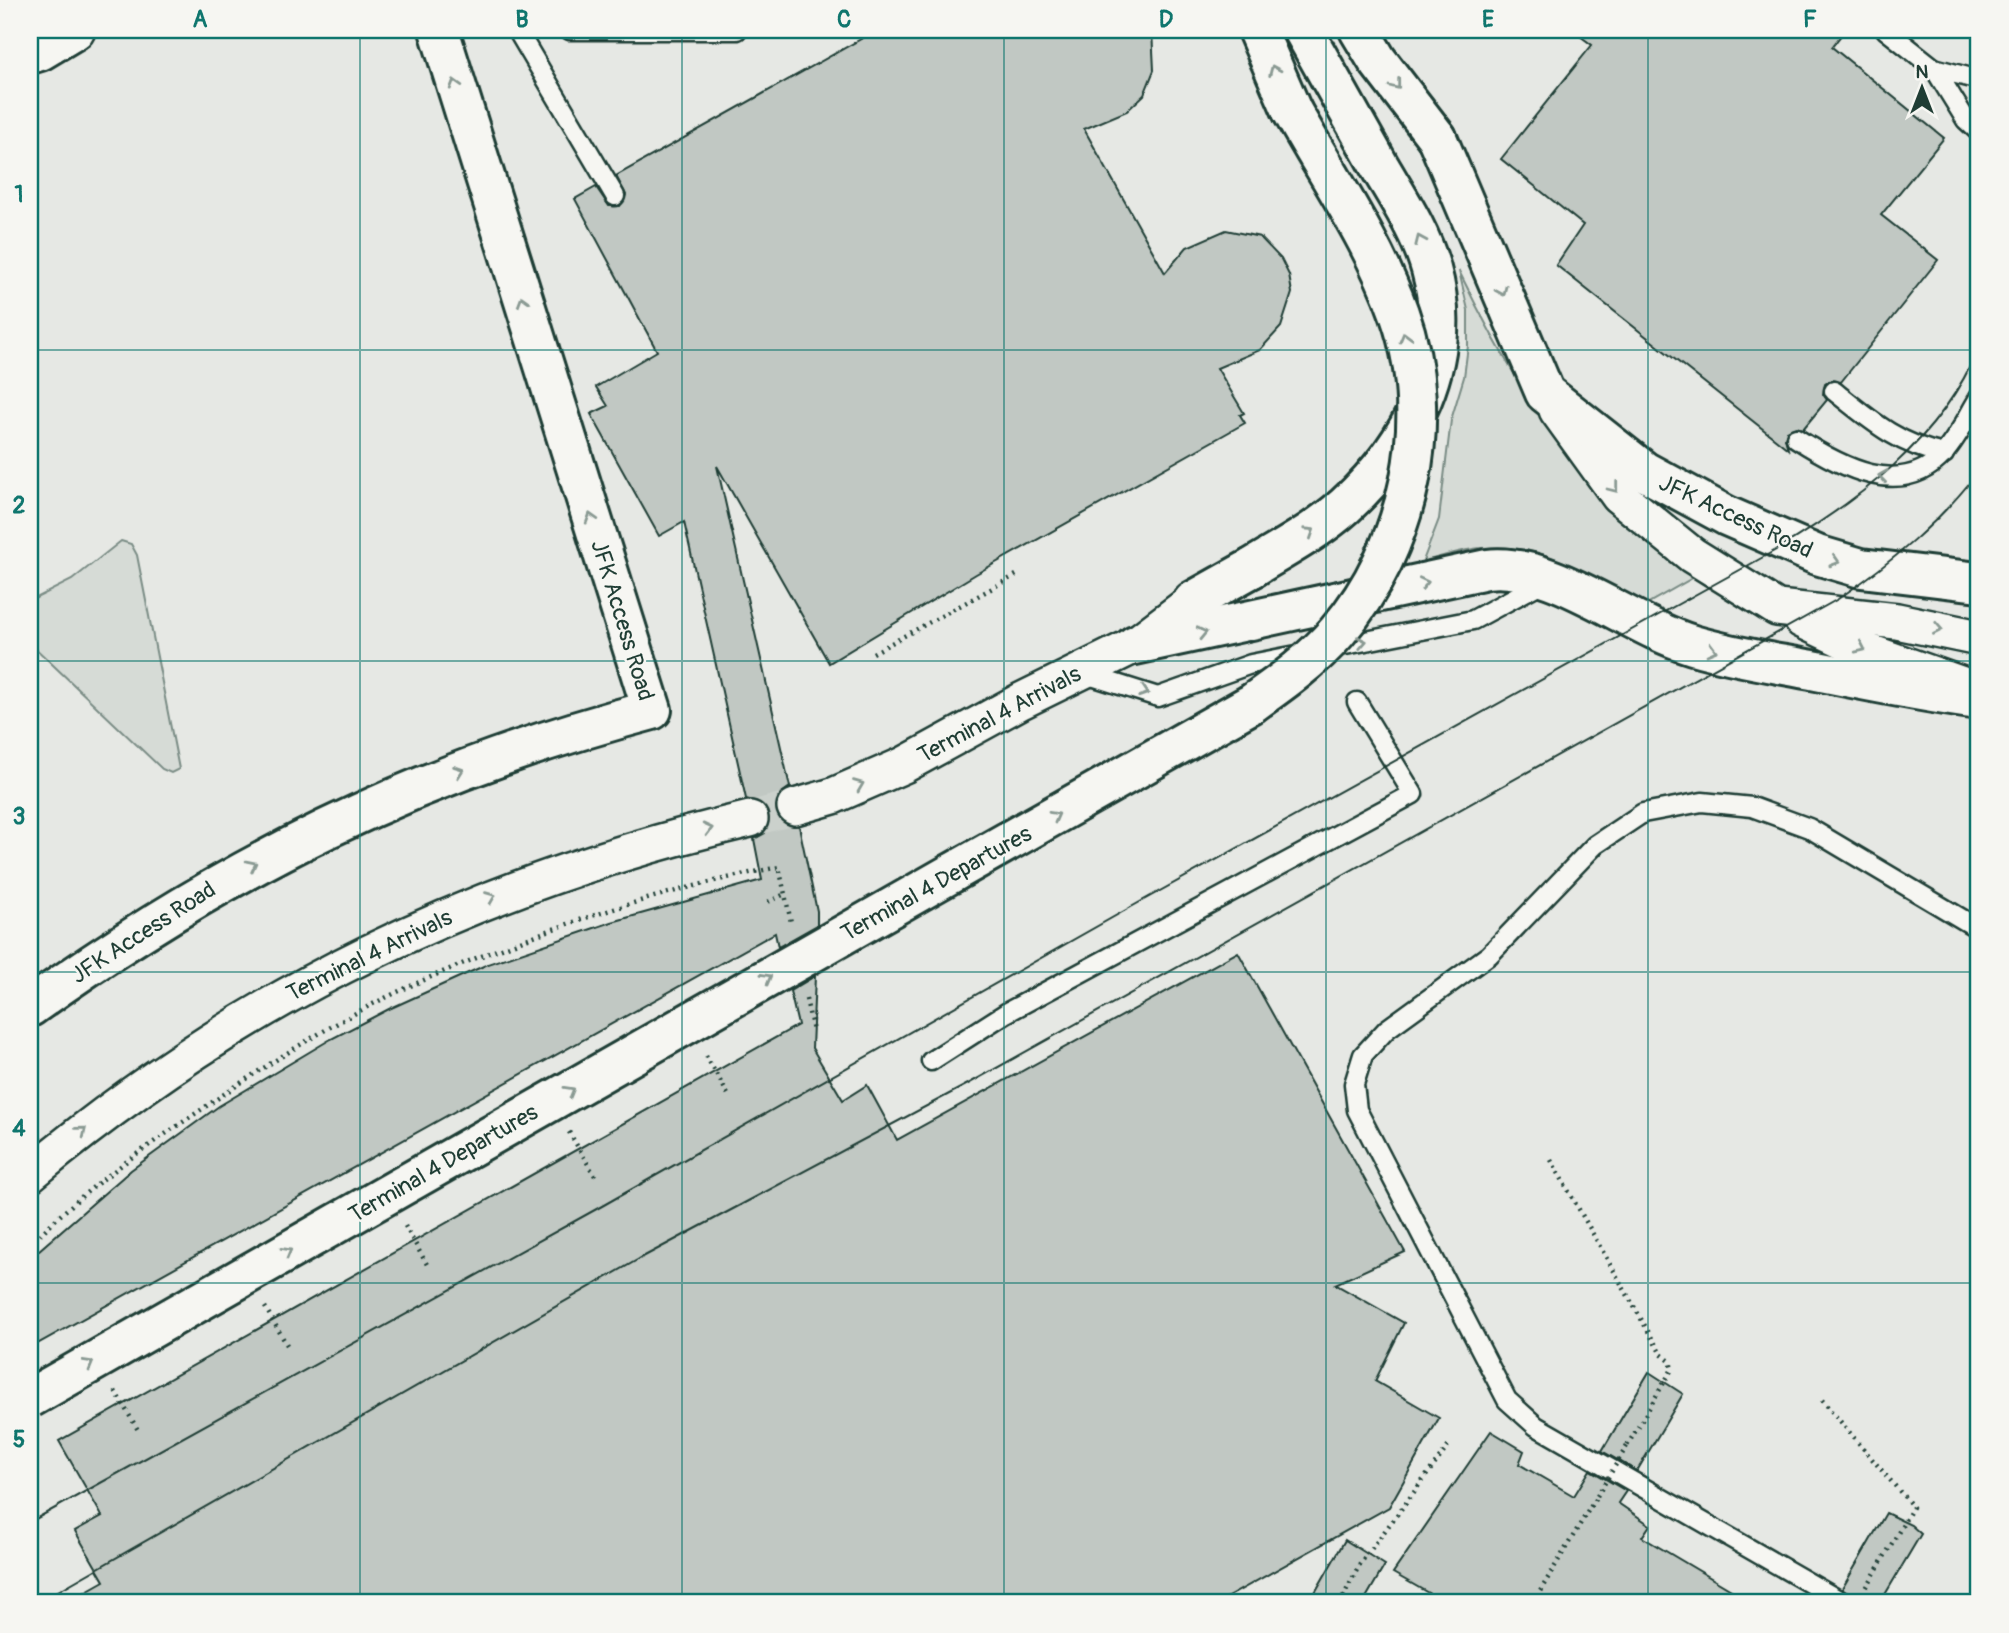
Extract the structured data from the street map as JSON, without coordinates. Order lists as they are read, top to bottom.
{
  "streets": {
    "main road": ["JFK Access Road", "Terminal 4 Departures"],
    "street": ["Terminal 4 Arrivals"]
  },
  "one_way": ["Terminal 4 Arrivals", "Terminal 4 Departures"],
  "north": "top",
  "grid": {
    "columns": [
      "A",
      "B",
      "C",
      "D",
      "E",
      "F"
    ],
    "rows": [
      "1",
      "2",
      "3",
      "4",
      "5"
    ]
  }
}
